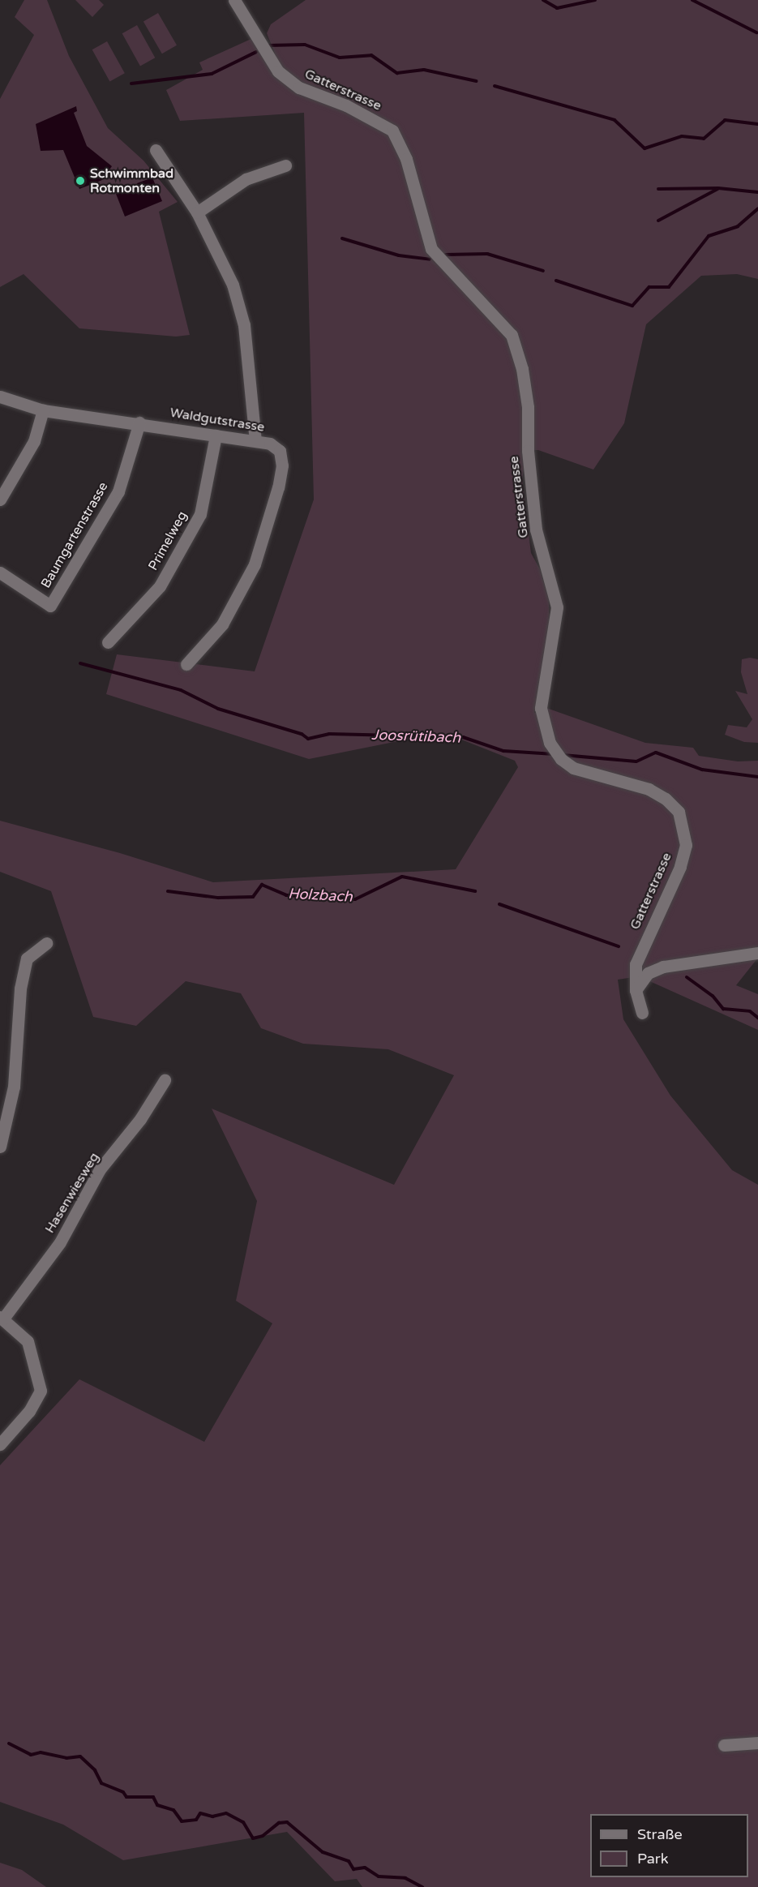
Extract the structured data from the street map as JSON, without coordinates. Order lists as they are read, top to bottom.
{
  "streets": {
    "street": [
      "Gatterstrasse",
      "Waldgutstrasse",
      "Baumgartenstrasse",
      "Primelweg",
      "Hasenwiesweg"
    ]
  },
  "crossings": [
    ["Waldgutstrasse", "Baumgartenstrasse"],
    ["Waldgutstrasse", "Primelweg"]
  ],
  "water": ["Joosrütibach", "Holzbach"],
  "places": ["Schwimmbad Rotmonten"],
  "legend": ["Straße", "Park"]
}
